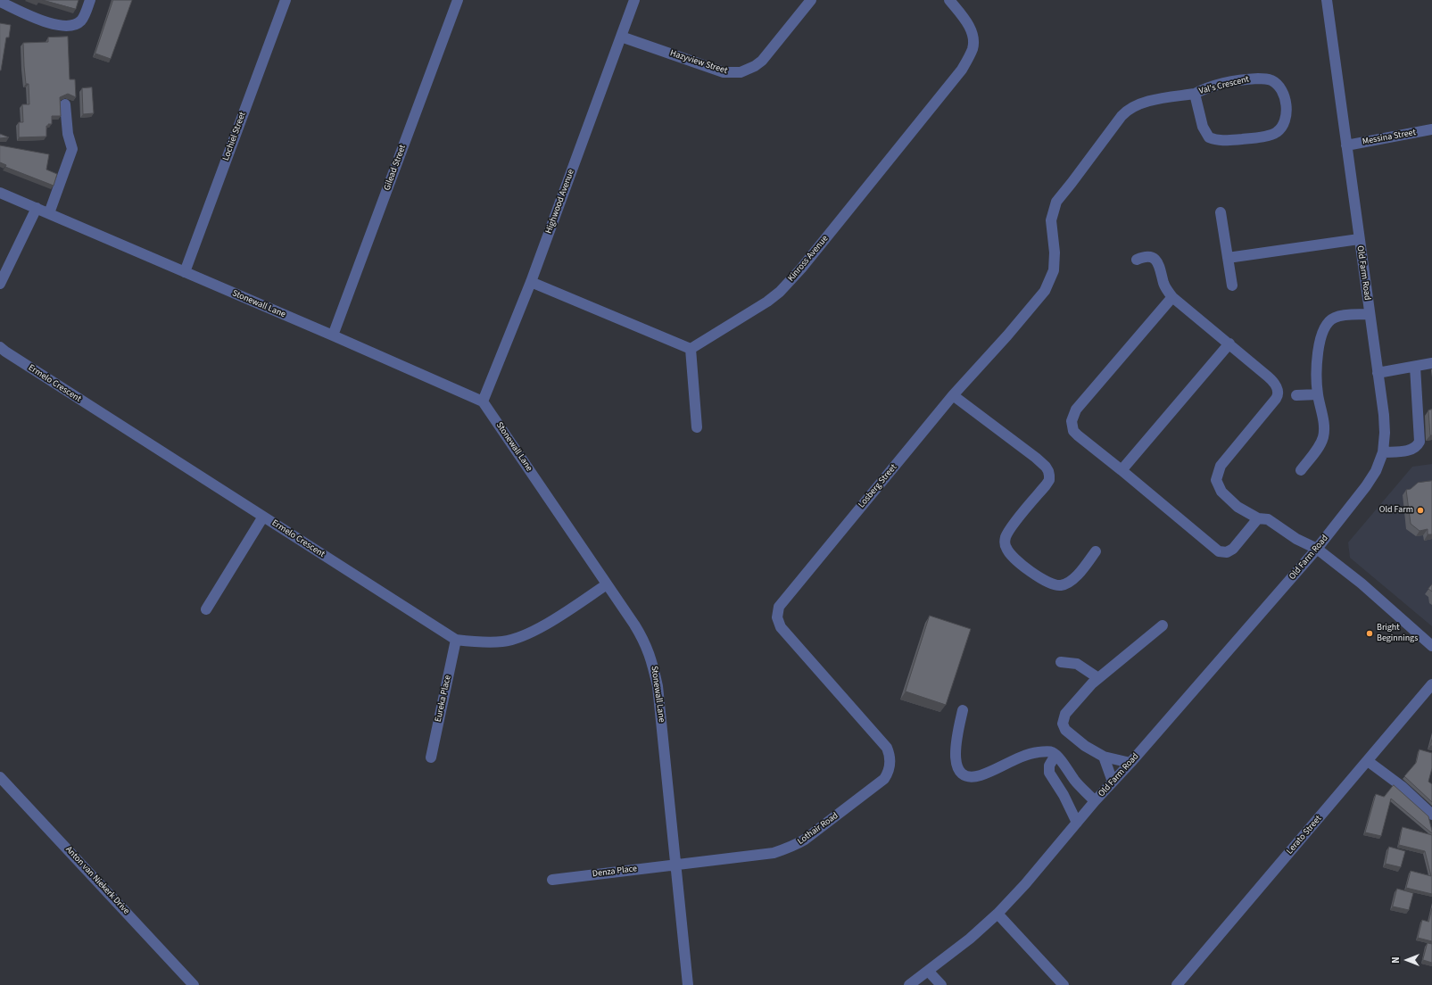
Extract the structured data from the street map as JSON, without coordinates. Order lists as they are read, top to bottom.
{
  "streets": {
    "street": [
      "Hazyview Street",
      "Val's Crescent",
      "Lochiel Street",
      "Messina Street",
      "Gilead Street",
      "Highwood Avenue",
      "Kinross Avenue",
      "Old Farm Road",
      "Stonewall Lane",
      "Ermelo Crescent",
      "Losberg Street",
      "Eureka Place",
      "Lothair Road",
      "Lerato Street",
      "Denza Place",
      "Anton van Niekerk Drive"
    ]
  },
  "crossings": [
    ["Hazyview Street", "Highwood Avenue"],
    ["Val's Crescent", "Losberg Street"],
    ["Lochiel Street", "Stonewall Lane"],
    ["Messina Street", "Old Farm Road"],
    ["Gilead Street", "Stonewall Lane"],
    ["Highwood Avenue", "Stonewall Lane"],
    ["Stonewall Lane", "Ermelo Crescent"],
    ["Stonewall Lane", "Lothair Road"],
    ["Stonewall Lane", "Denza Place"],
    ["Ermelo Crescent", "Eureka Place"],
    ["Losberg Street", "Lothair Road"],
    ["Lothair Road", "Denza Place"]
  ],
  "places": ["Old Farm", "Bright Beginnings"],
  "north": "left"
}
